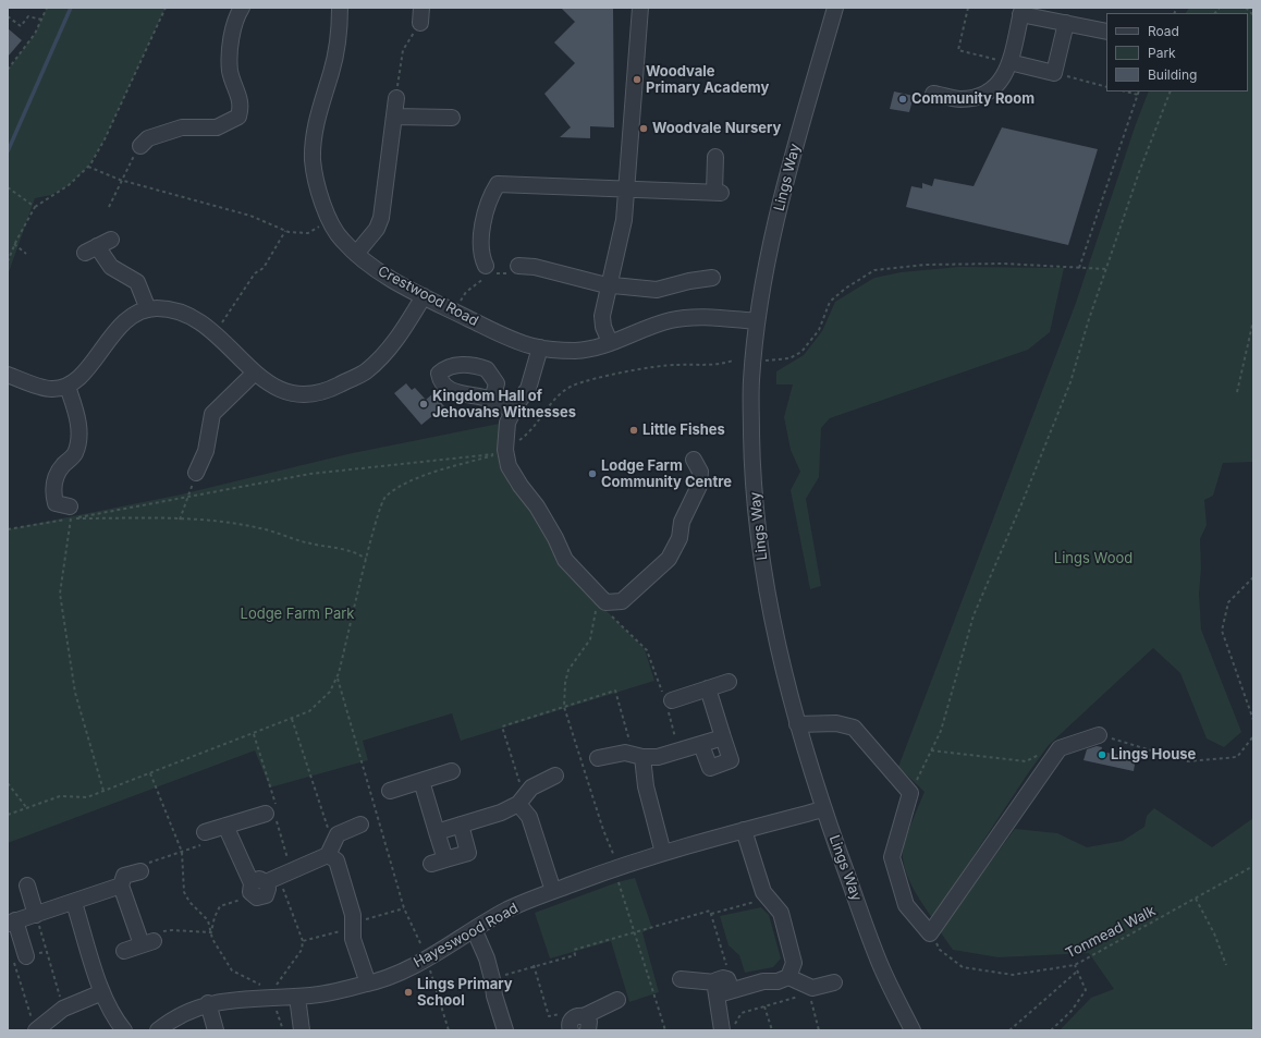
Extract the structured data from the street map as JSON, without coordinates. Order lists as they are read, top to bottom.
{
  "streets": {
    "street": ["Lings Way", "Crestwood Road", "Hayeswood Road"],
    "path": ["Tonmead Walk"]
  },
  "crossings": [
    ["Lings Way", "Crestwood Road"],
    ["Lings Way", "Hayeswood Road"]
  ],
  "parks": ["Lings Wood", "Lodge Farm Park"],
  "places": [
    "Woodvale Primary Academy",
    "Community Room",
    "Woodvale Nursery",
    "Kingdom Hall of Jehovahs Witnesses",
    "Little Fishes",
    "Lodge Farm Community Centre",
    "Lings House",
    "Lings Primary School"
  ],
  "legend": ["Road", "Park", "Building"]
}
